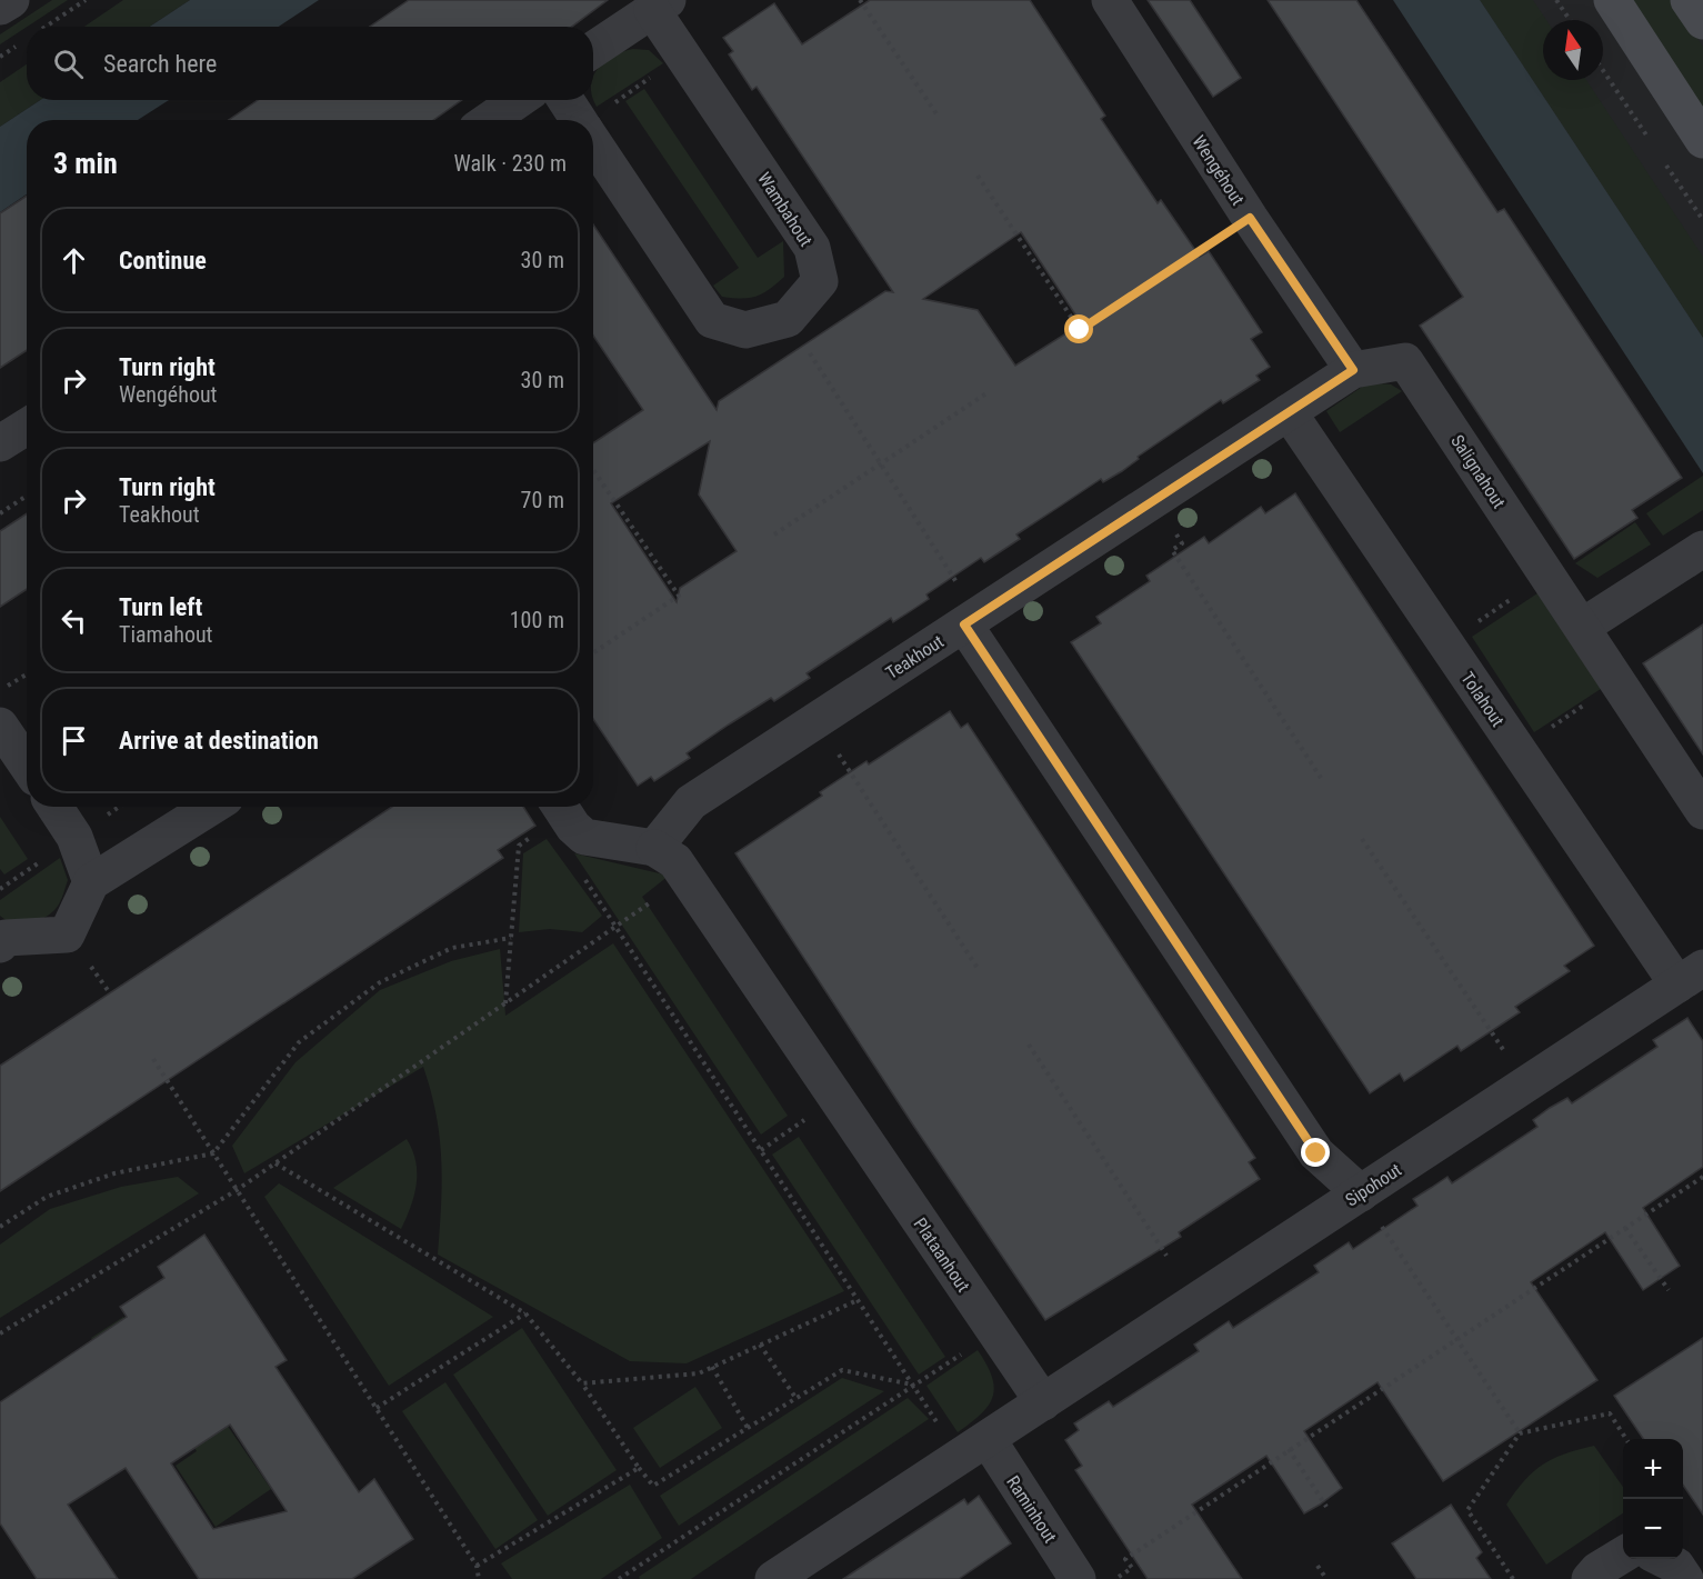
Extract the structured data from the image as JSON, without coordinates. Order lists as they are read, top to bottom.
{
  "streets": {
    "street": [
      "Wengéhout",
      "Wambahout",
      "Salignahout",
      "Teakhout",
      "Tolahout",
      "Sipohout",
      "Plataanhout",
      "Raminhout"
    ]
  },
  "crossings": [
    ["Wengéhout", "Salignahout"],
    ["Wengéhout", "Teakhout"],
    ["Salignahout", "Teakhout"],
    ["Teakhout", "Tolahout"],
    ["Teakhout", "Plataanhout"],
    ["Tolahout", "Sipohout"],
    ["Sipohout", "Plataanhout"]
  ],
  "north": "top",
  "page": {
    "search": "Search here",
    "heading": ["3 min", "Walk · 230 m"],
    "list": [
      ["Continue", "30 m"],
      ["Turn right", "Wengéhout", "30 m"],
      ["Turn right", "Teakhout", "70 m"],
      ["Turn left", "Tiamahout", "100 m"],
      "Arrive at destination"
    ],
    "map_buttons": ["+", "−"]
  }
}
